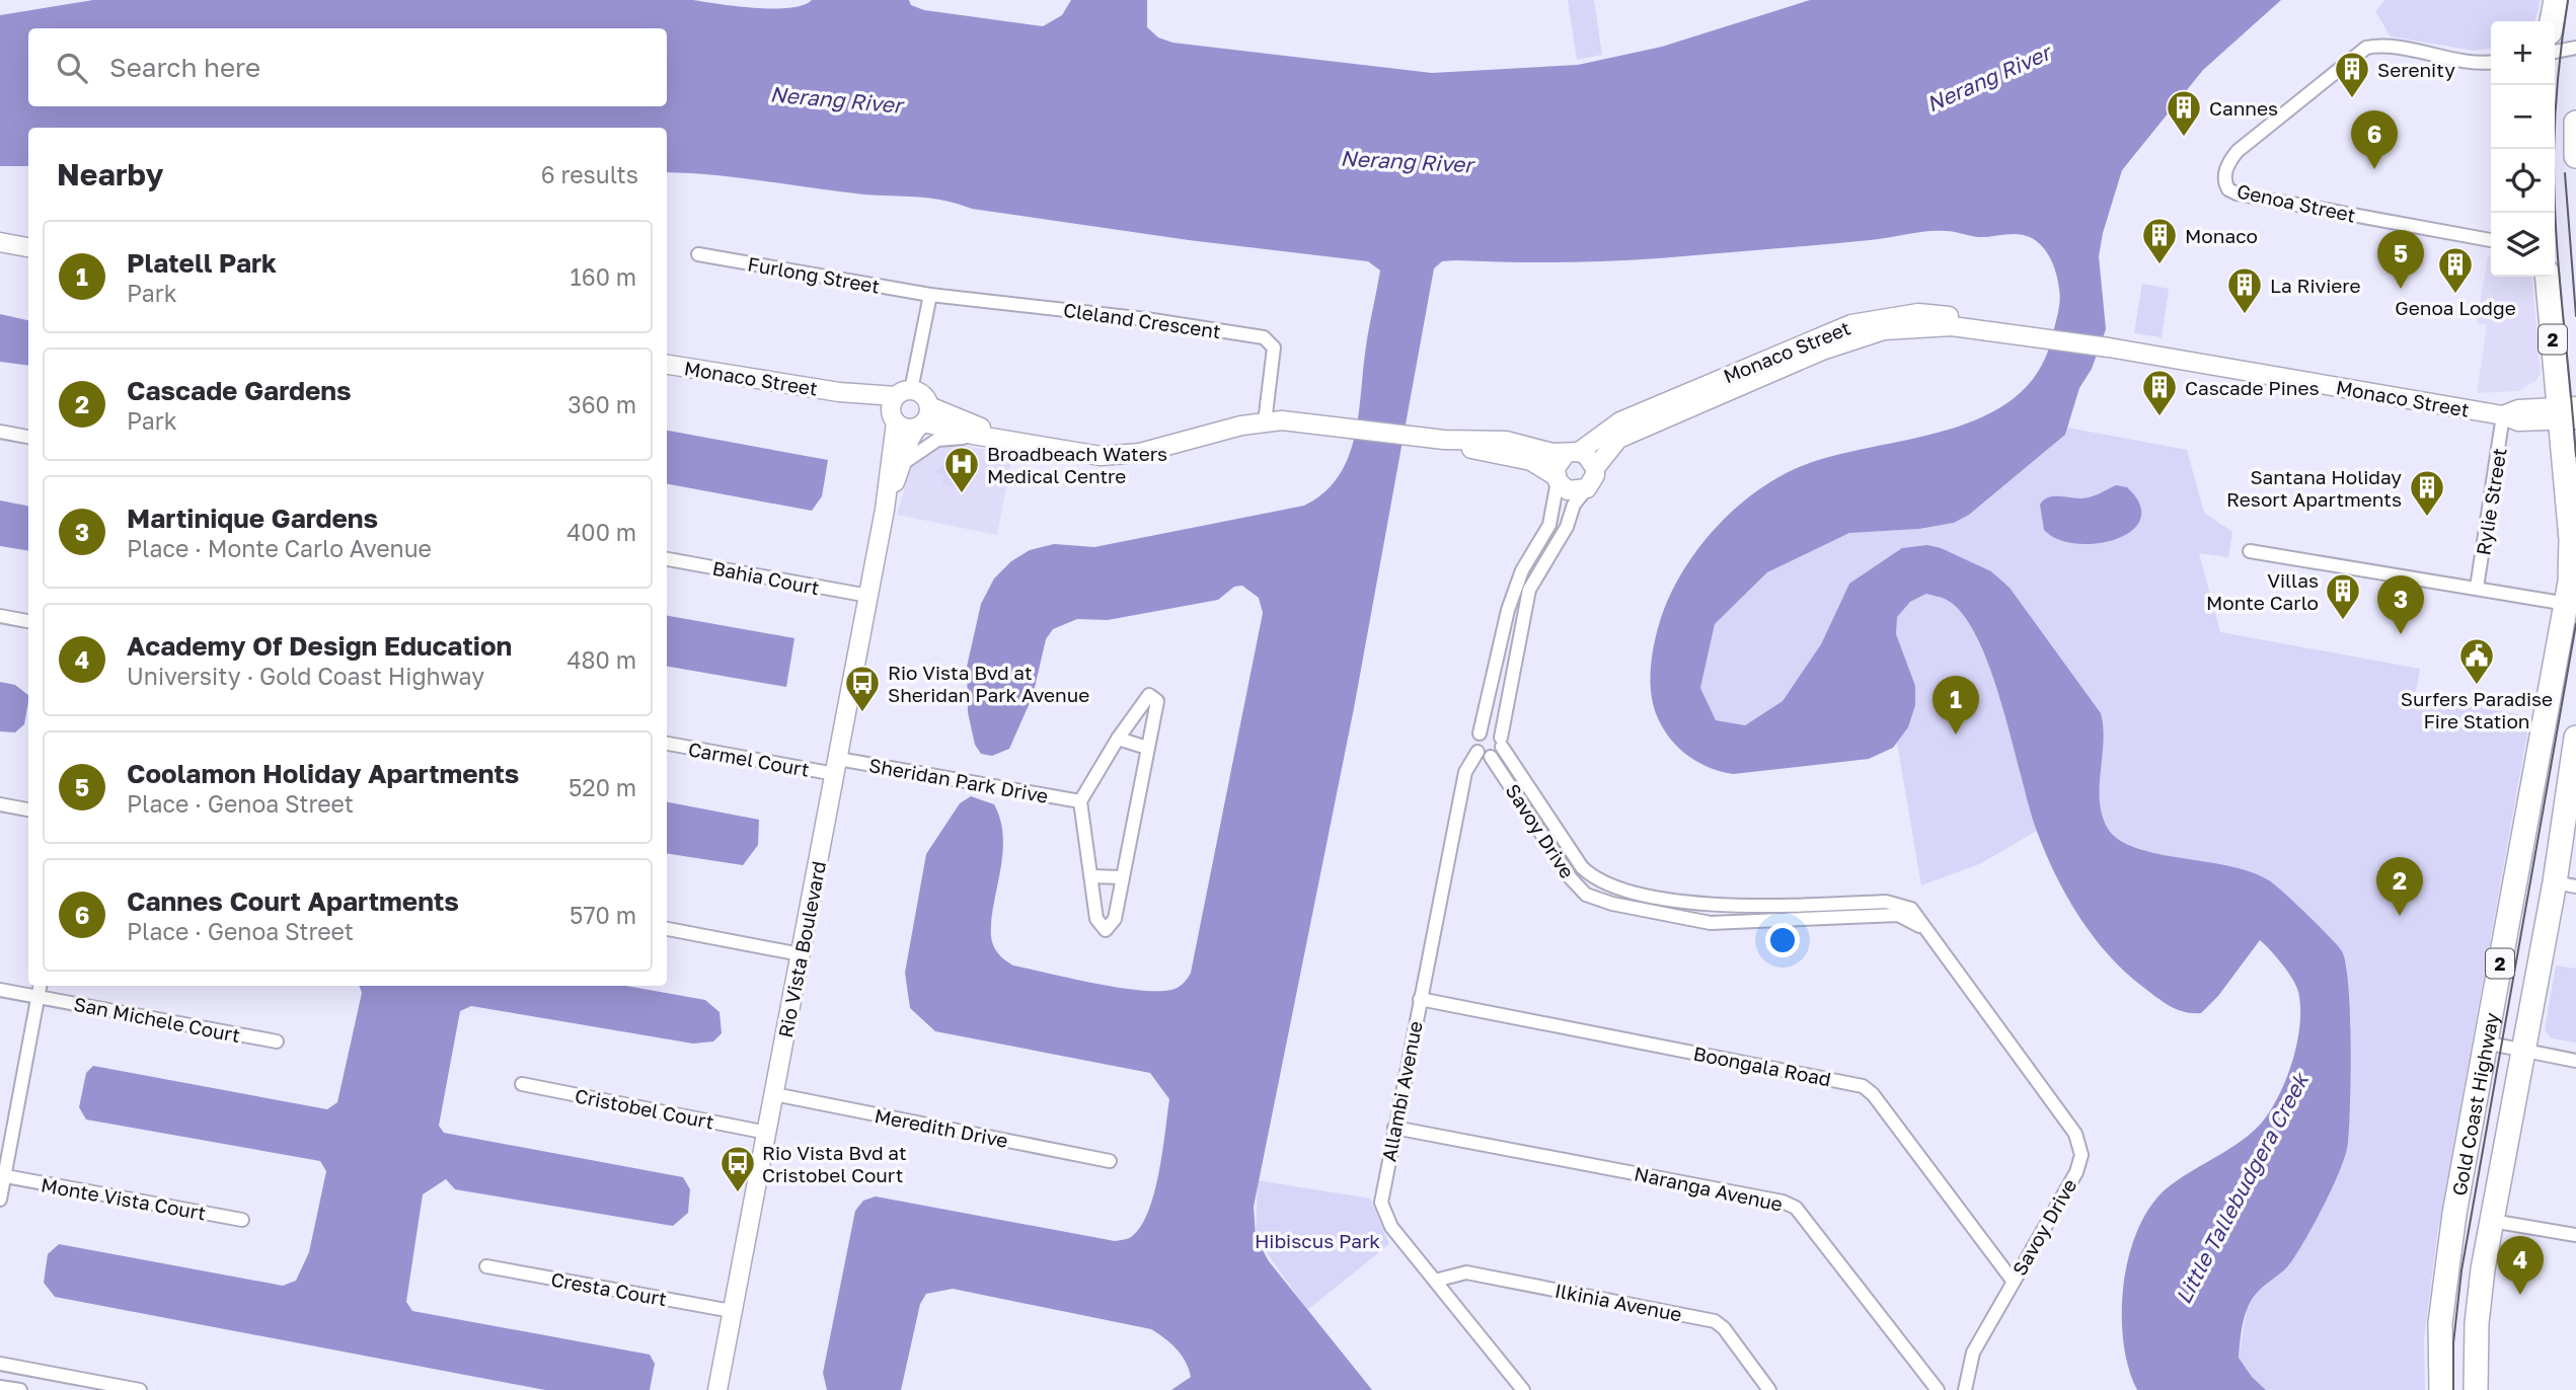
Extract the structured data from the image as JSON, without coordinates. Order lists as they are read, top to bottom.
{
  "streets": {
    "highway": ["2", "Gold Coast Highway"],
    "street": [
      "Genoa Street",
      "Furlong Street",
      "Cleland Crescent",
      "Monaco Street",
      "Rylie Street",
      "Bahia Court",
      "Carmel Court",
      "Sheridan Park Drive",
      "Savoy Drive",
      "Rio Vista Boulevard",
      "San Michele Court",
      "Boongala Road",
      "Allambi Avenue",
      "Cristobel Court",
      "Meredith Drive",
      "Naranga Avenue",
      "Monte Vista Court",
      "Cresta Court",
      "Ilkinia Avenue"
    ]
  },
  "crossings": [
    ["Furlong Street", "Cleland Crescent"],
    ["Furlong Street", "Rio Vista Boulevard"],
    ["Cleland Crescent", "Rio Vista Boulevard"],
    ["Monaco Street", "Rylie Street"],
    ["Monaco Street", "Rio Vista Boulevard"],
    ["Monaco Street", "Gold Coast Highway"],
    ["Bahia Court", "Rio Vista Boulevard"],
    ["Carmel Court", "Sheridan Park Drive"],
    ["Carmel Court", "Rio Vista Boulevard"],
    ["Sheridan Park Drive", "Rio Vista Boulevard"],
    ["Savoy Drive", "Boongala Road"],
    ["Savoy Drive", "Allambi Avenue"],
    ["Rio Vista Boulevard", "Cristobel Court"],
    ["Rio Vista Boulevard", "Meredith Drive"],
    ["Rio Vista Boulevard", "Cresta Court"],
    ["Boongala Road", "Allambi Avenue"],
    ["Allambi Avenue", "Naranga Avenue"],
    ["Allambi Avenue", "Ilkinia Avenue"]
  ],
  "water": ["Nerang River", "Little Tallebudgera Creek"],
  "parks": ["Hibiscus Park"],
  "places": {
    "building": [
      "Serenity",
      "Cannes",
      "Monaco",
      "Genoa Lodge",
      "La Riviere",
      "Cascade Pines",
      "Santana Holiday Resort Apartments",
      "Villas Monte Carlo"
    ],
    "hospital": ["Broadbeach Waters Medical Centre"],
    "public building": ["Surfers Paradise Fire Station"],
    "bus stop": ["Rio Vista Bvd at Sheridan Park Avenue", "Rio Vista Bvd at Cristobel Court"]
  },
  "page": {
    "map_buttons": ["+", "−"],
    "search": "Search here",
    "pins": [
      "6",
      "5",
      "3",
      "1",
      "2",
      "4"
    ],
    "heading": ["Nearby", "6 results"],
    "list": [
      {
        "mark": "1",
        "name": "Platell Park",
        "note": "Park",
        "value": "160 m"
      },
      {
        "mark": "2",
        "name": "Cascade Gardens",
        "note": "Park",
        "value": "360 m"
      },
      {
        "mark": "3",
        "name": "Martinique Gardens",
        "note": "Place · Monte Carlo Avenue",
        "value": "400 m"
      },
      {
        "mark": "4",
        "name": "Academy Of Design Education",
        "note": "University · Gold Coast Highway",
        "value": "480 m"
      },
      {
        "mark": "5",
        "name": "Coolamon Holiday Apartments",
        "note": "Place · Genoa Street",
        "value": "520 m"
      },
      {
        "mark": "6",
        "name": "Cannes Court Apartments",
        "note": "Place · Genoa Street",
        "value": "570 m"
      }
    ]
  }
}
